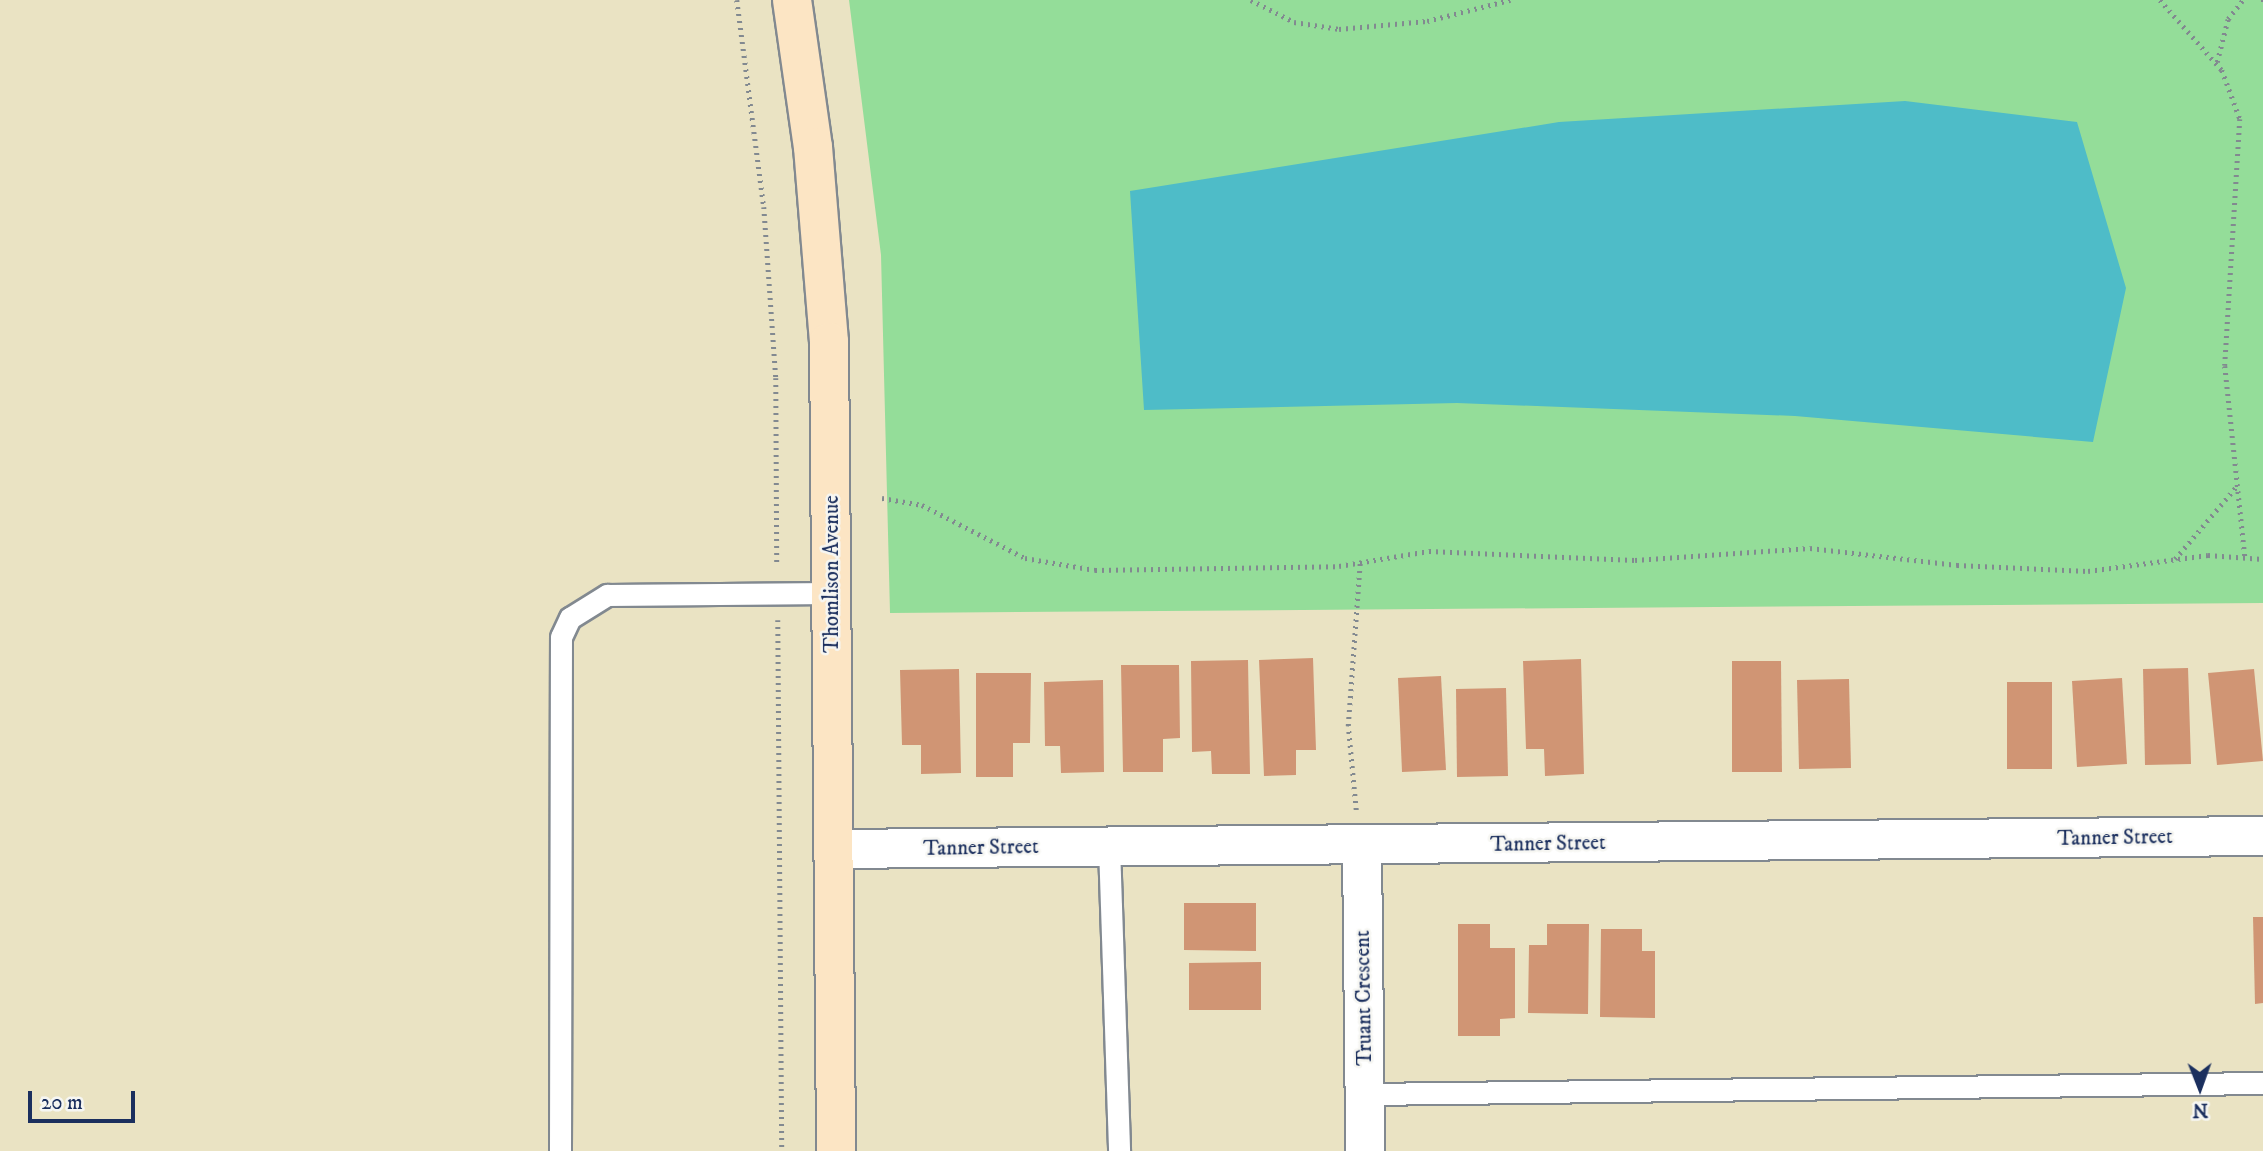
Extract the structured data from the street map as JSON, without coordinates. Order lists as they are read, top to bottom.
{
  "streets": {
    "street": ["Thomlison Avenue", "Tanner Street", "Truant Crescent"]
  },
  "crossings": [
    ["Thomlison Avenue", "Tanner Street"],
    ["Tanner Street", "Truant Crescent"]
  ],
  "scale_bar": "20 m",
  "north": "bottom"
}
